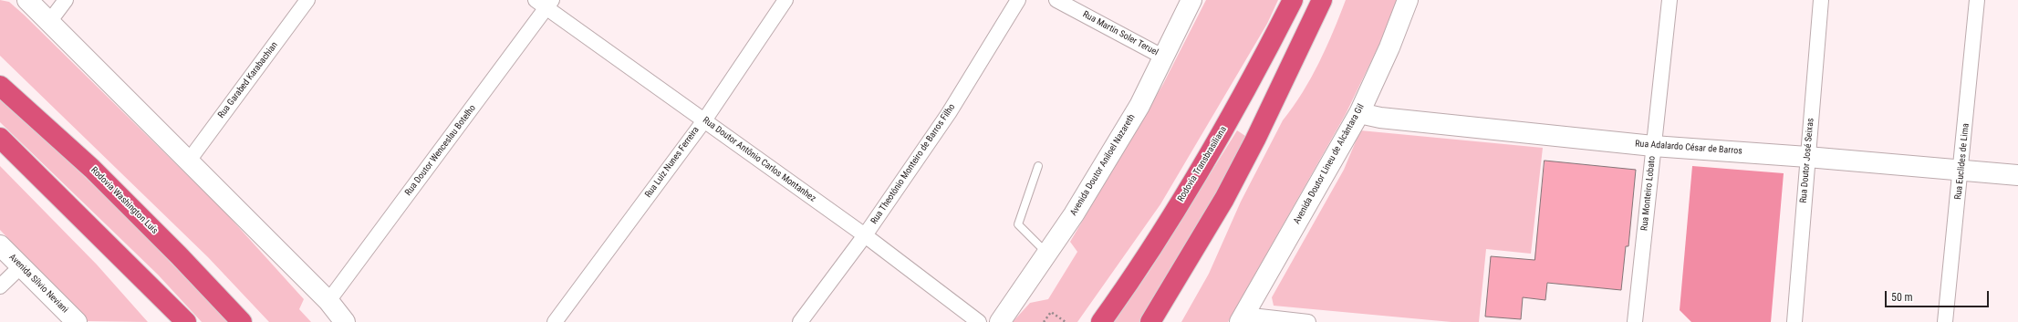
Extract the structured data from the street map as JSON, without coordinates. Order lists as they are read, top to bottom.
{
  "streets": {
    "highway": ["Rodovia Transbrasiliana", "Rodovia Washington Luís"],
    "main road": [
      "Rua Adalardo César de Barros",
      "Avenida Doutor Lineu de Alcântara Gil",
      "Avenida Doutor Aniloel Nazareth",
      "Avenida Sílvio Neviani"
    ],
    "street": [
      "Rua Martin Soler Teruel",
      "Rua Garabed Karabachian",
      "Rua Doutor Wenceslau Botelho",
      "Rua Doutor Antônio Carlos Montanhez",
      "Rua Doutor José Seixas",
      "Rua Euclides de Lima",
      "Rua Luiz Nunes Ferreira",
      "Rua Theotônio Monteiro de Barros Filho",
      "Rua Monteiro Lobato"
    ]
  },
  "crossings": [
    ["Rua Martin Soler Teruel", "Avenida Doutor Aniloel Nazareth"],
    ["Rua Adalardo César de Barros", "Rua Doutor José Seixas"],
    ["Rua Adalardo César de Barros", "Rua Euclides de Lima"],
    ["Rua Adalardo César de Barros", "Avenida Doutor Lineu de Alcântara Gil"],
    ["Rua Adalardo César de Barros", "Rua Monteiro Lobato"],
    ["Rua Doutor Wenceslau Botelho", "Rua Doutor Antônio Carlos Montanhez"],
    ["Rua Doutor Antônio Carlos Montanhez", "Rua Luiz Nunes Ferreira"],
    ["Rua Doutor Antônio Carlos Montanhez", "Rua Theotônio Monteiro de Barros Filho"]
  ],
  "scale_bar": "50 m"
}
